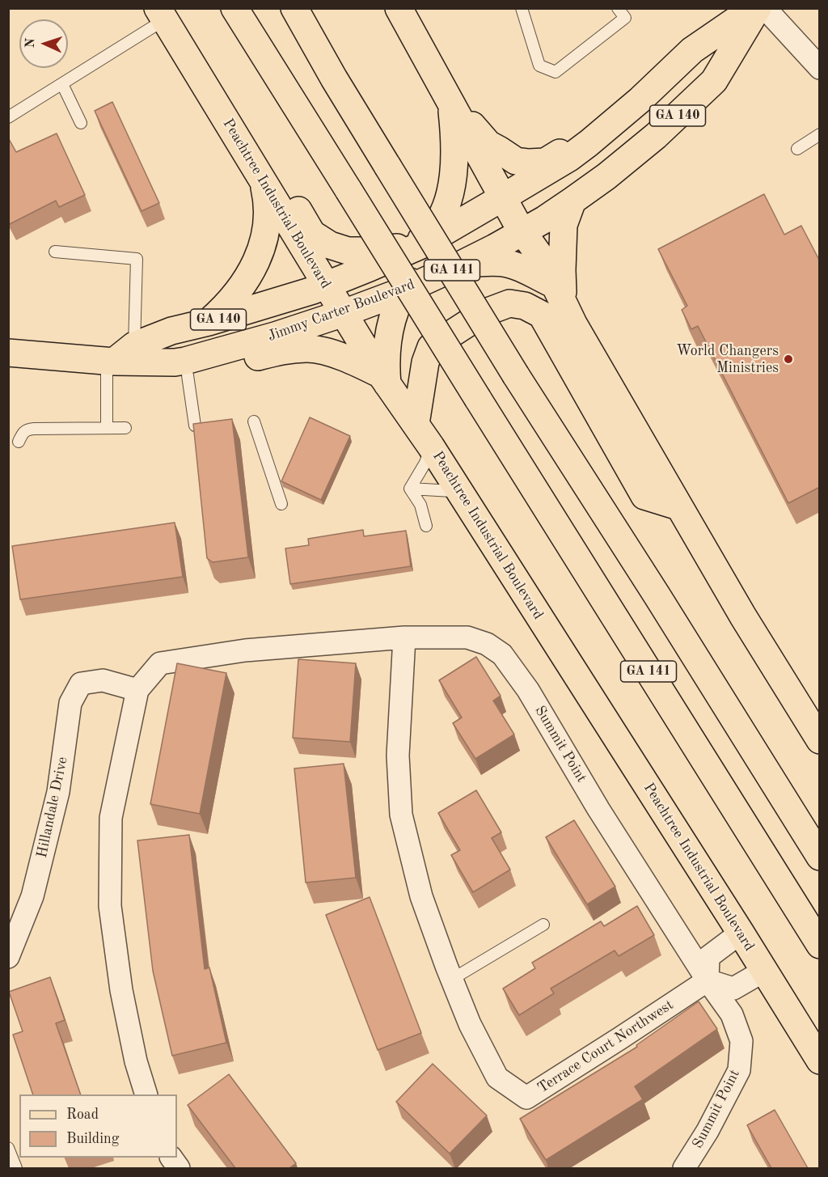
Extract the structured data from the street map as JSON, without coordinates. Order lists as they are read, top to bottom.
{
  "streets": {
    "main road": [
      "GA 140",
      "Peachtree Industrial Boulevard",
      "GA 141",
      "Jimmy Carter Boulevard"
    ],
    "street": ["Summit Point", "Hillandale Drive", "Terrace Court Northwest"]
  },
  "crossings": [
    ["Peachtree Industrial Boulevard", "Jimmy Carter Boulevard"],
    ["Summit Point", "Hillandale Drive"],
    ["Summit Point", "Terrace Court Northwest"]
  ],
  "places": ["World Changers Ministries"],
  "legend": ["Road", "Building"],
  "north": "left"
}
